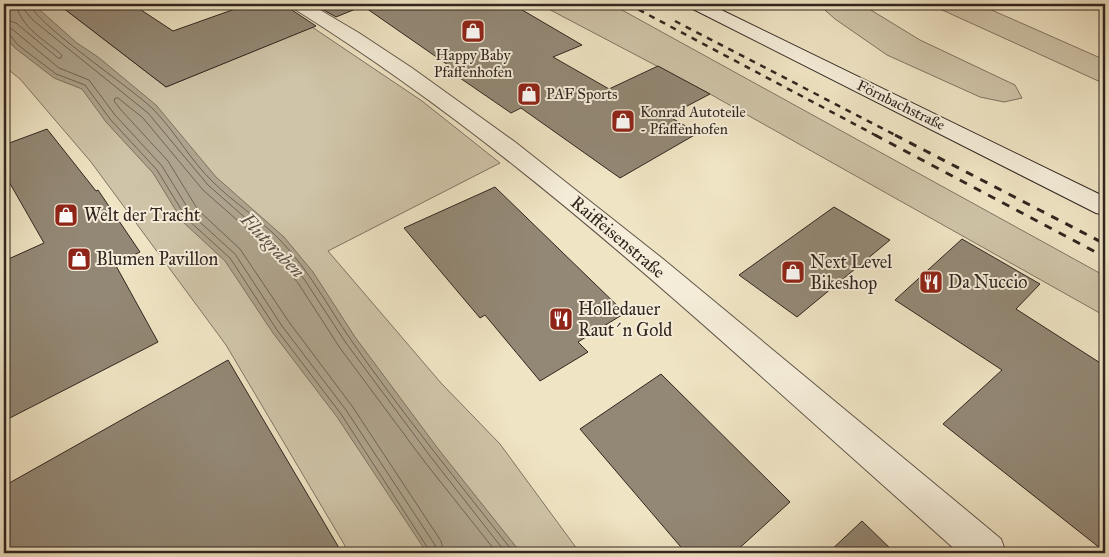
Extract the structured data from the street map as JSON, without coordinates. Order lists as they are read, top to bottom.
{
  "streets": {
    "street": ["Förnbachstraße", "Raiffeisenstraße"]
  },
  "water": ["Flutgraben"],
  "places": {
    "shop": [
      "Happy Baby Pfaffenhofen",
      "PAF Sports",
      "Konrad Autoteile - Pfaffenhofen",
      "Welt der Tracht",
      "Blumen Pavillon",
      "Next Level Bikeshop"
    ],
    "restaurant": ["Da Nuccio", "Holledauer Raut´n Gold"]
  }
}
